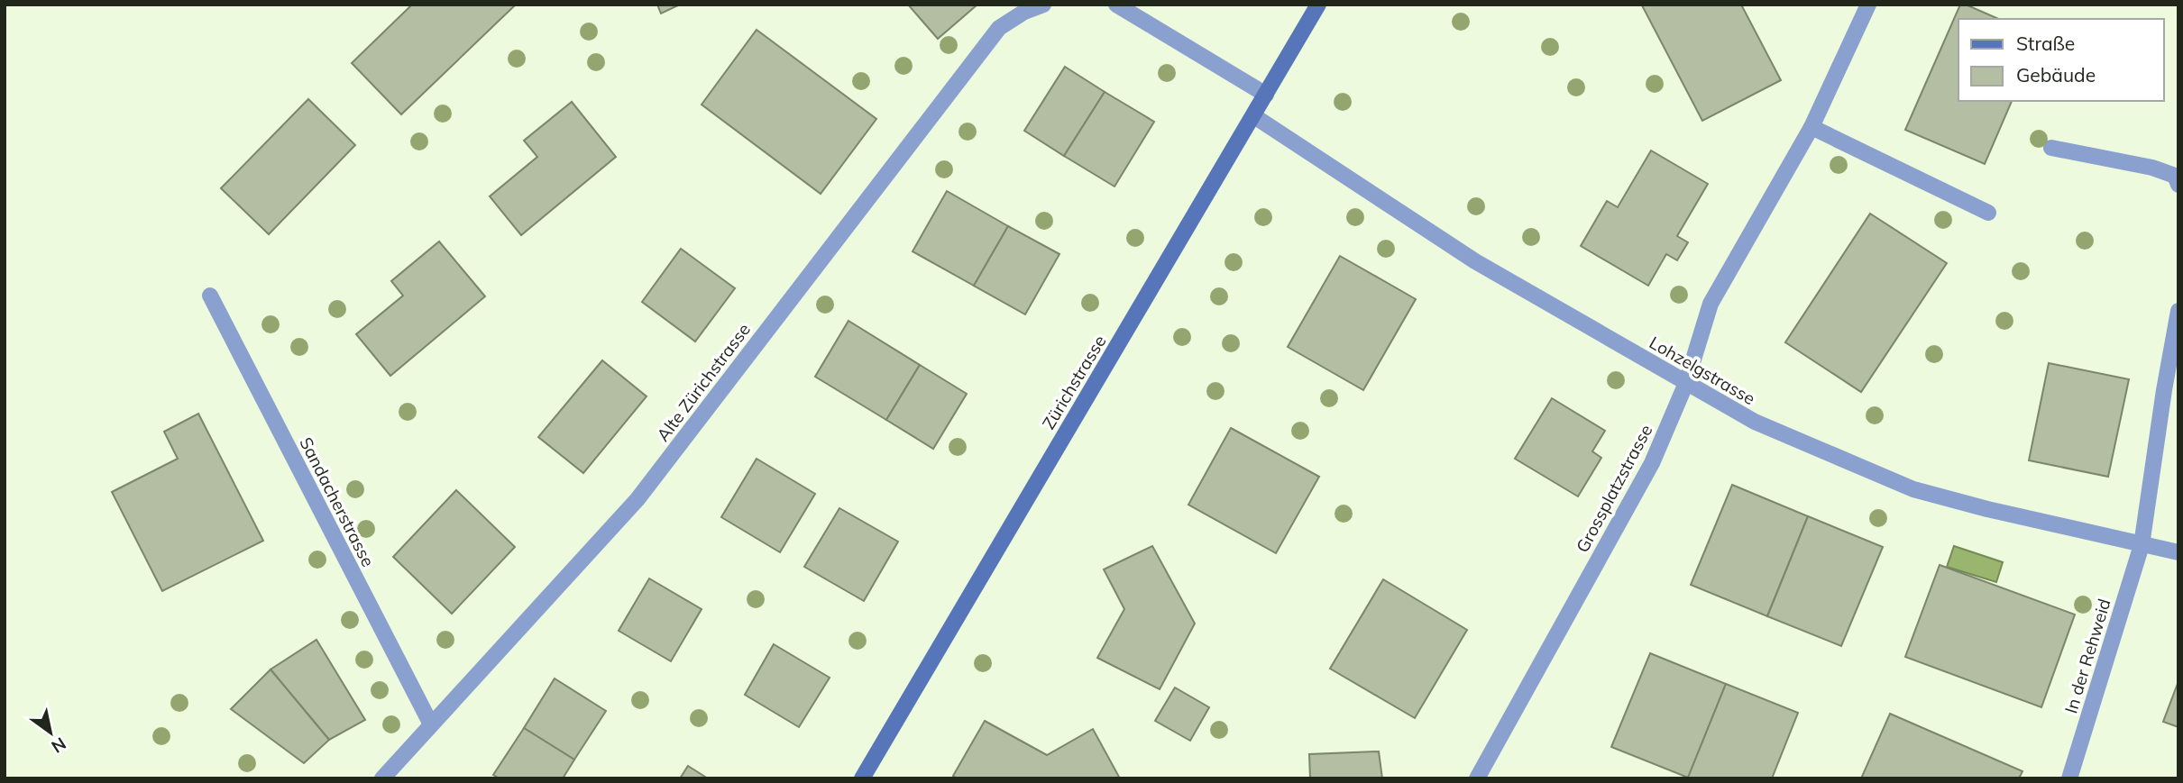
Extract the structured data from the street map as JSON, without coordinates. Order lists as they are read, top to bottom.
{
  "streets": {
    "street": [
      "Lohzelgstrasse",
      "Alte Zürichstrasse",
      "Zürichstrasse",
      "Grossplatzstrasse",
      "Sandacherstrasse",
      "In der Rehweid"
    ]
  },
  "crossings": [
    ["Lohzelgstrasse", "Zürichstrasse"],
    ["Lohzelgstrasse", "Grossplatzstrasse"],
    ["Lohzelgstrasse", "In der Rehweid"],
    ["Alte Zürichstrasse", "Sandacherstrasse"]
  ],
  "legend": ["Straße", "Gebäude"],
  "north": "bottom right"
}
